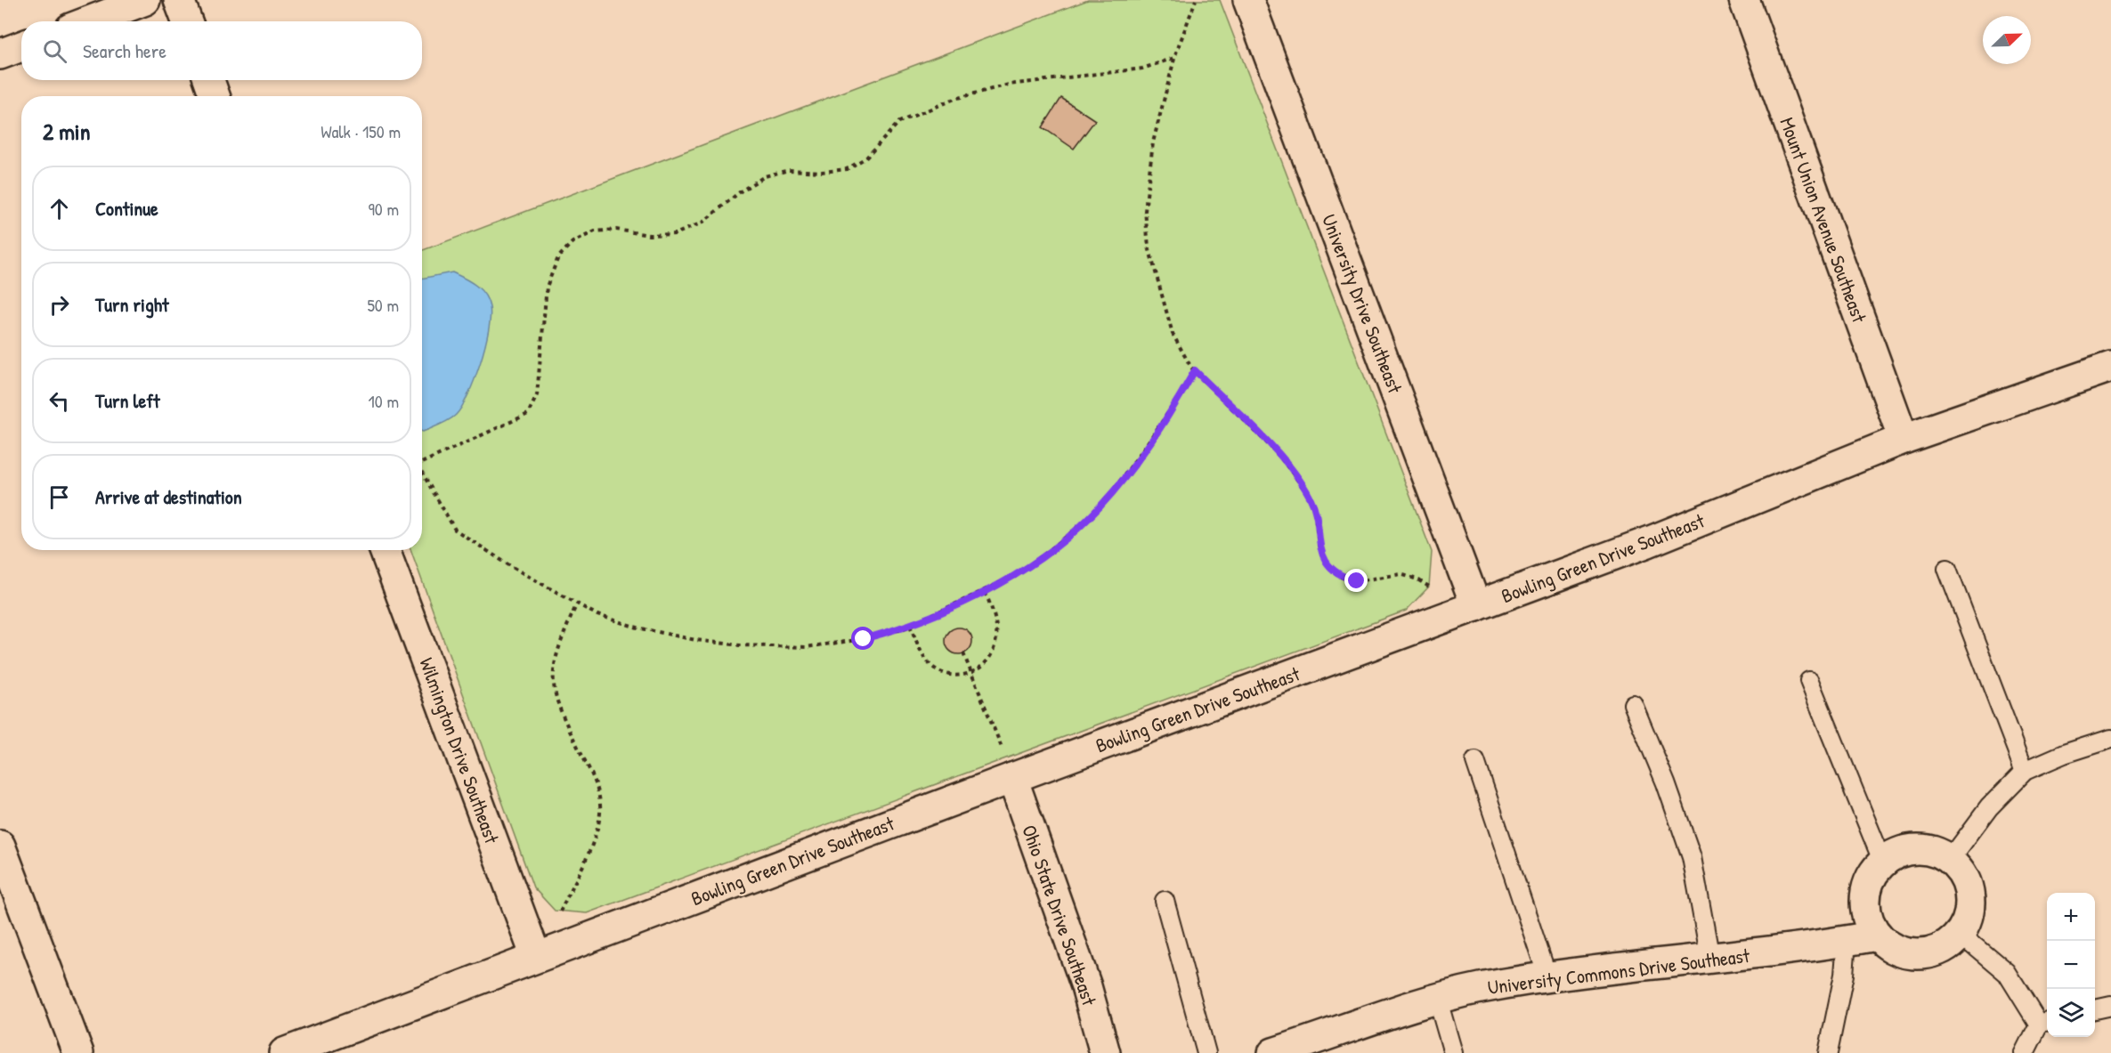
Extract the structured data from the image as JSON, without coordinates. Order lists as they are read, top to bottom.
{
  "streets": {
    "street": [
      "Mount Union Avenue Southeast",
      "University Drive Southeast",
      "Bowling Green Drive Southeast",
      "Wilmington Drive Southeast",
      "Ohio State Drive Southeast",
      "University Commons Drive Southeast"
    ]
  },
  "crossings": [
    ["Mount Union Avenue Southeast", "Bowling Green Drive Southeast"],
    ["University Drive Southeast", "Bowling Green Drive Southeast"],
    ["Bowling Green Drive Southeast", "Wilmington Drive Southeast"],
    ["Bowling Green Drive Southeast", "Ohio State Drive Southeast"]
  ],
  "north": "top right",
  "page": {
    "search": "Search here",
    "heading": ["2 min", "Walk · 150 m"],
    "list": [
      ["Continue", "90 m"],
      ["Turn right", "50 m"],
      ["Turn left", "10 m"],
      "Arrive at destination"
    ],
    "map_buttons": ["+", "−"]
  }
}
